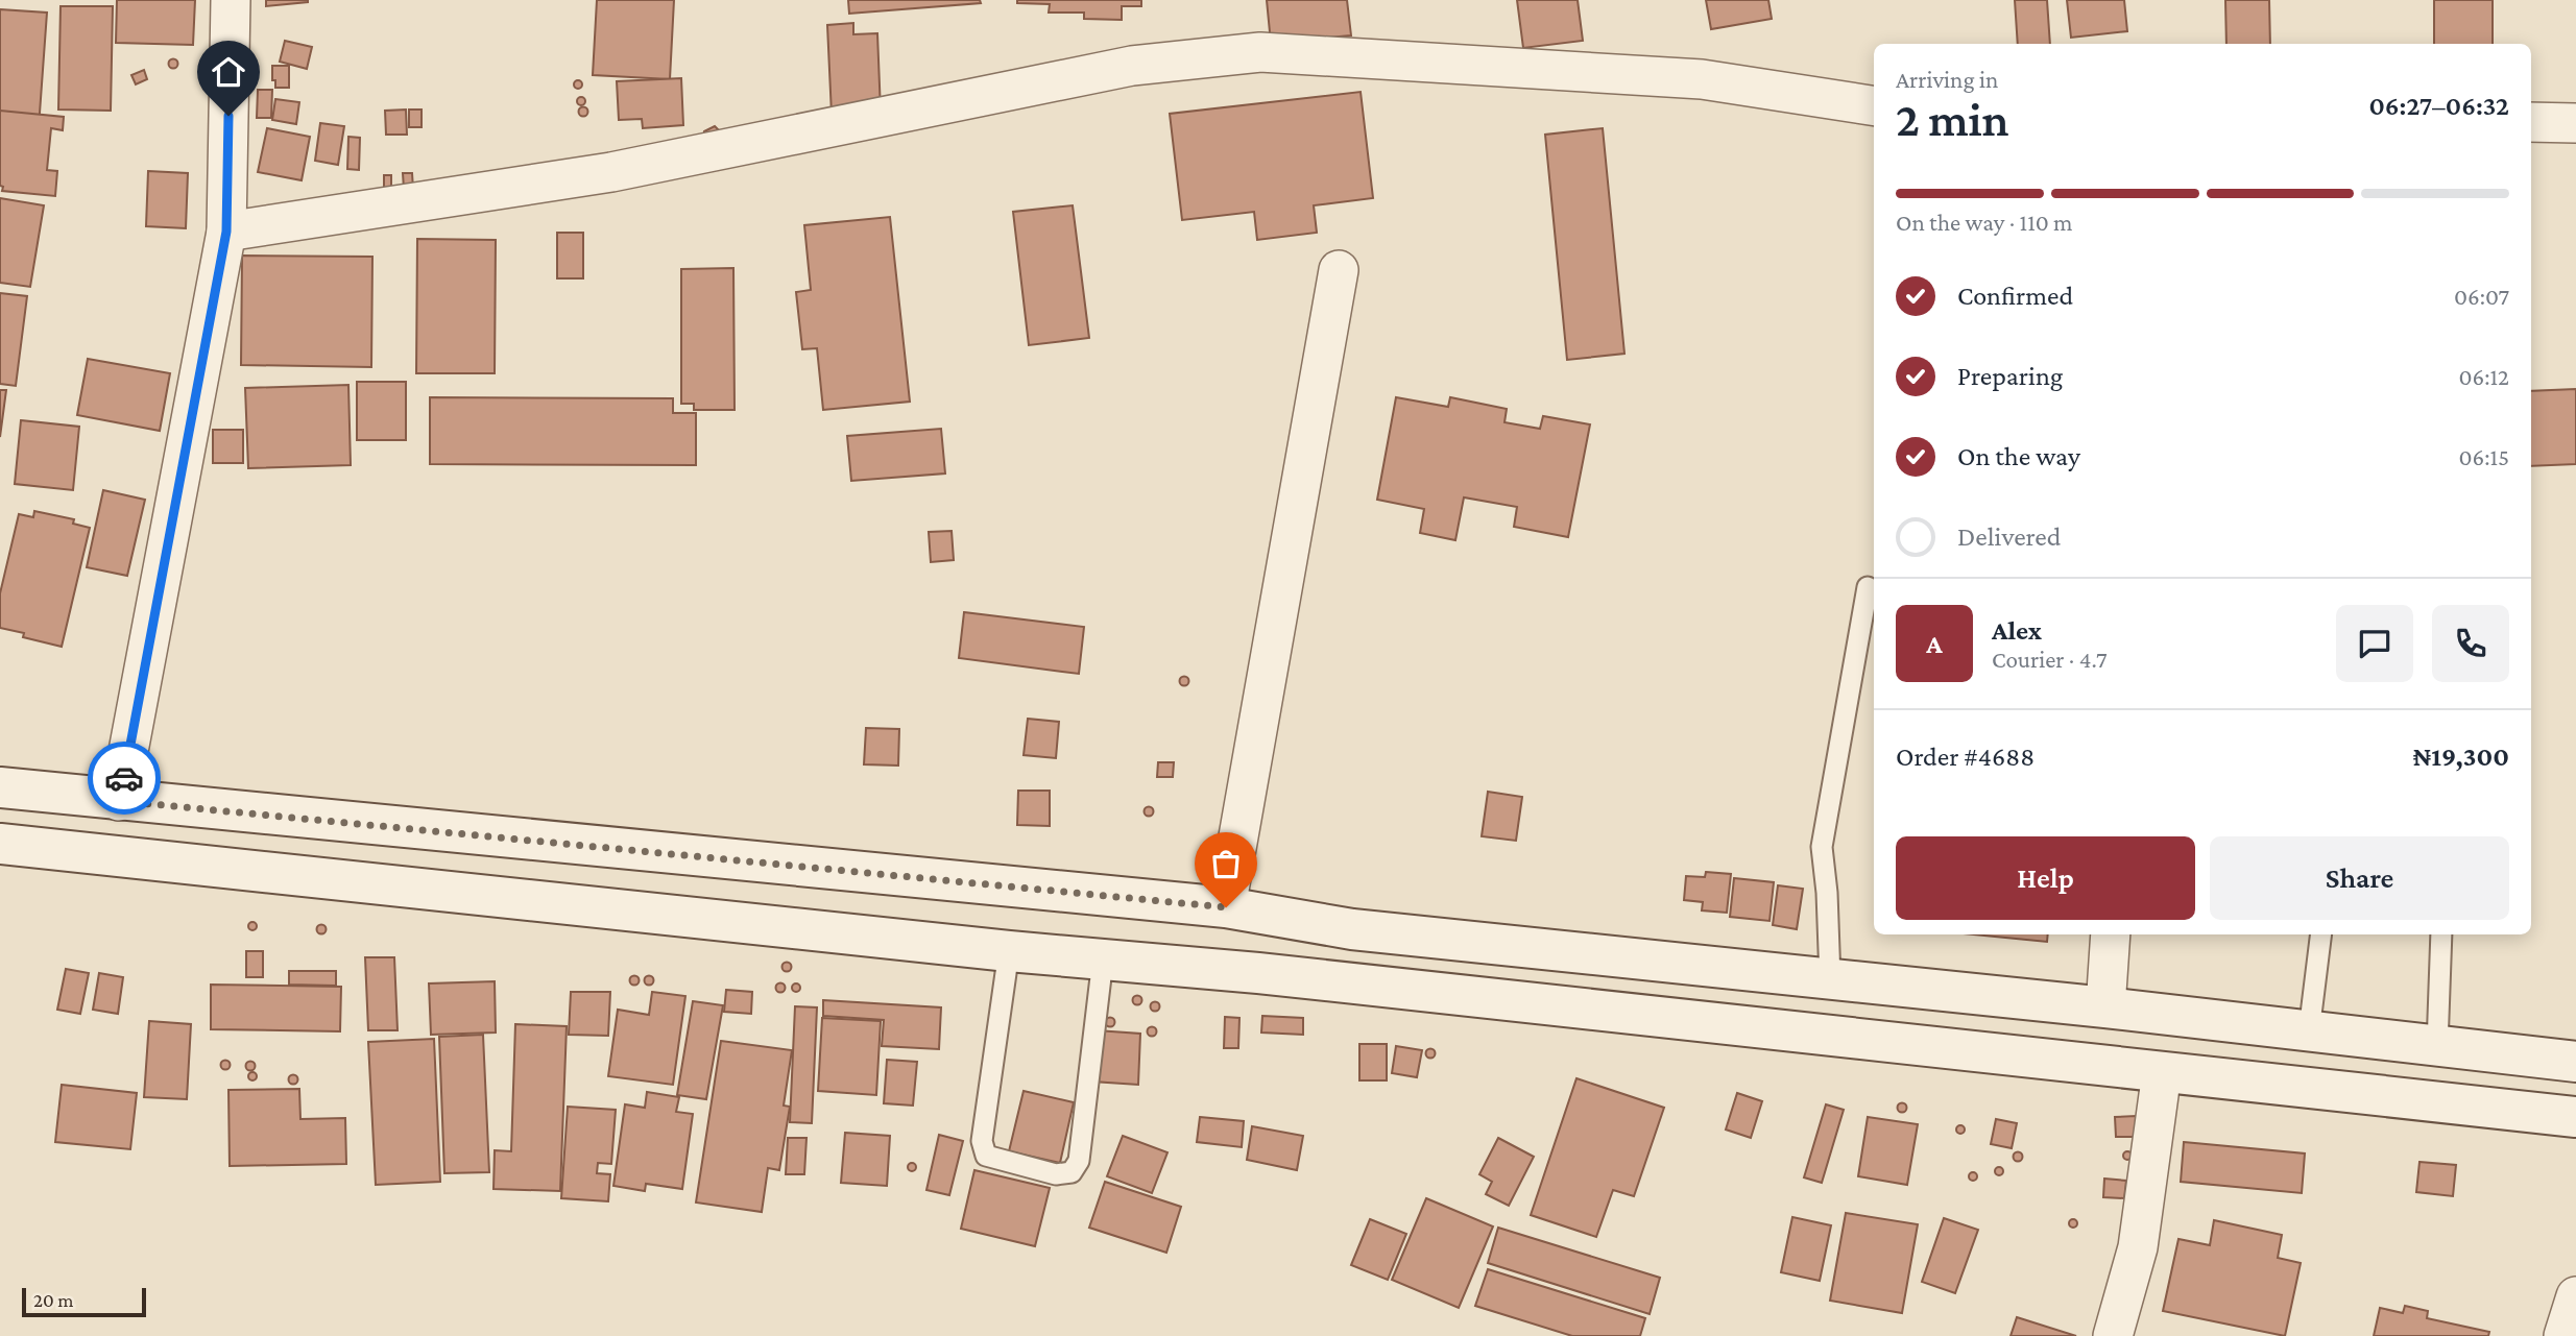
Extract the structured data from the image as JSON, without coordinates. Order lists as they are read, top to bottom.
{
  "scale_bar": "20 m",
  "page": {
    "heading": ["2 min", "Arriving in", "06:27–06:32"],
    "panel": [
      "Alex",
      "Courier · 4.7",
      "Order #4688",
      "₦19,300"
    ],
    "bar": "On the way · 110 m",
    "list": [
      ["Confirmed", "06:07"],
      ["Preparing", "06:12"],
      ["On the way", "06:15"],
      "Delivered"
    ],
    "round": "A",
    "buttons": ["Help", "Share"],
    "scale": "20 m"
  }
}
